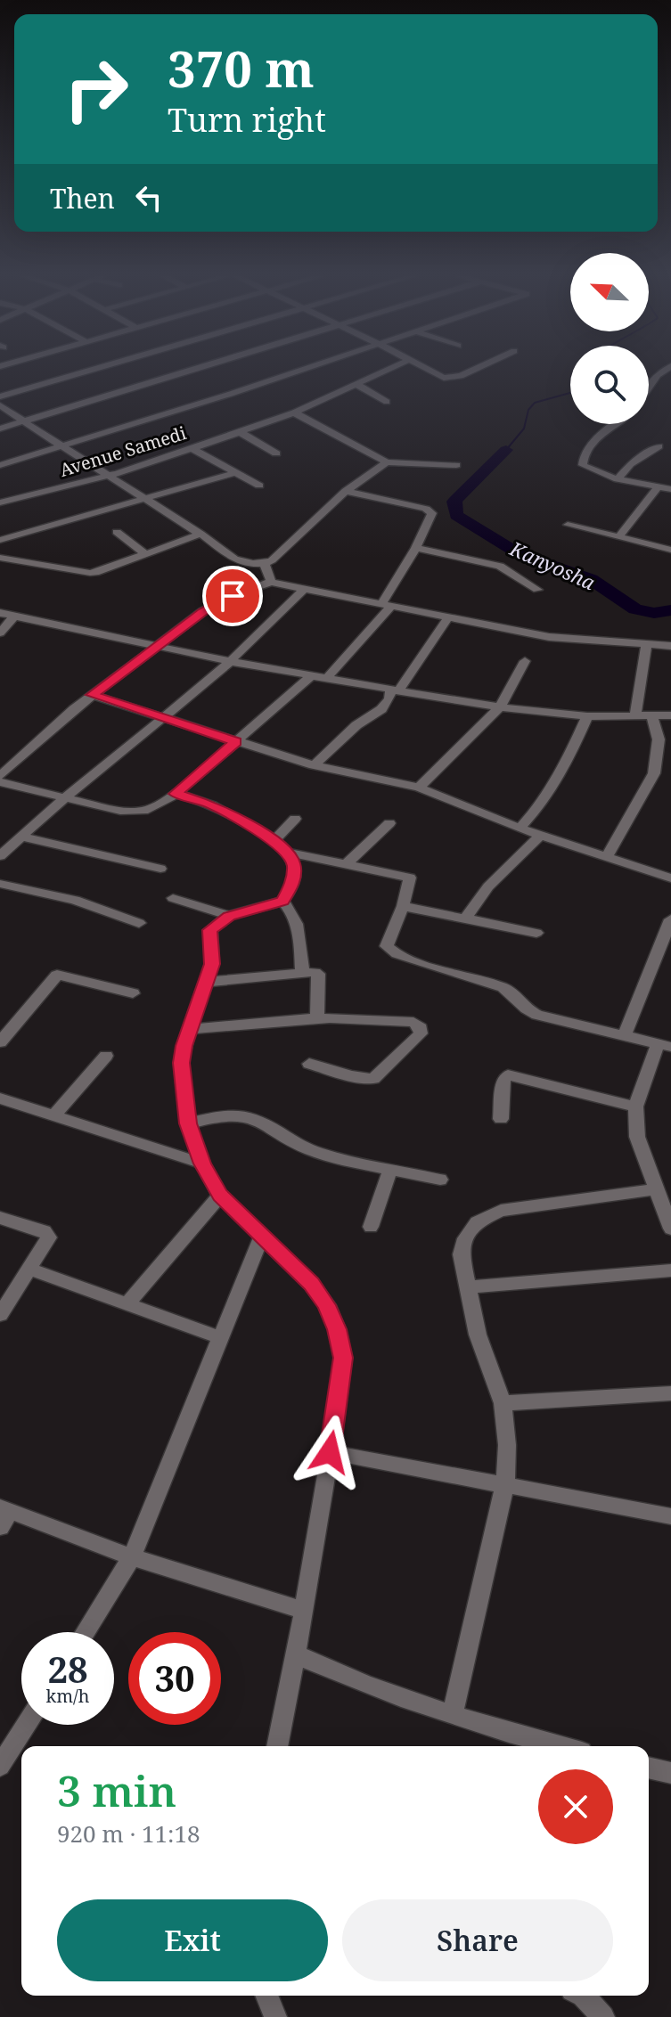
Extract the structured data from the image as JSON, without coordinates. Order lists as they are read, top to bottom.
{
  "streets": {
    "street": ["Avenue Samedi"]
  },
  "water": ["Kanyosha"],
  "north": "top left",
  "page": {
    "turn": ["370 m", "Turn right"],
    "then": "Then",
    "speed": "28 km/h",
    "limit": "30",
    "heading": ["3 min", "920 m · 11:18"],
    "buttons": ["Exit", "Share"]
  }
}
